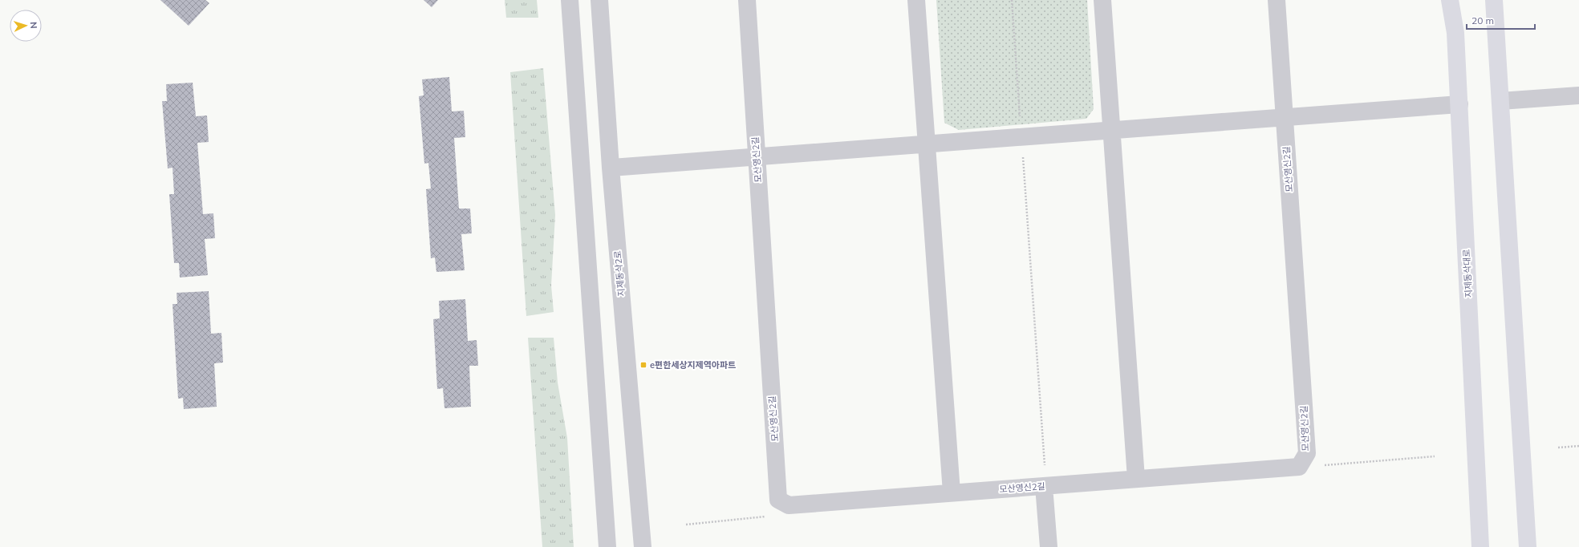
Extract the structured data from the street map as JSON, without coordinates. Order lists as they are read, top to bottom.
{
  "streets": {
    "main road": ["지제동삭대로"],
    "street": ["모산영신2길", "지제동삭2로"]
  },
  "places": {
    "transit": ["e편한세상지제역아파트"]
  },
  "scale_bar": "20 m",
  "north": "right"
}
